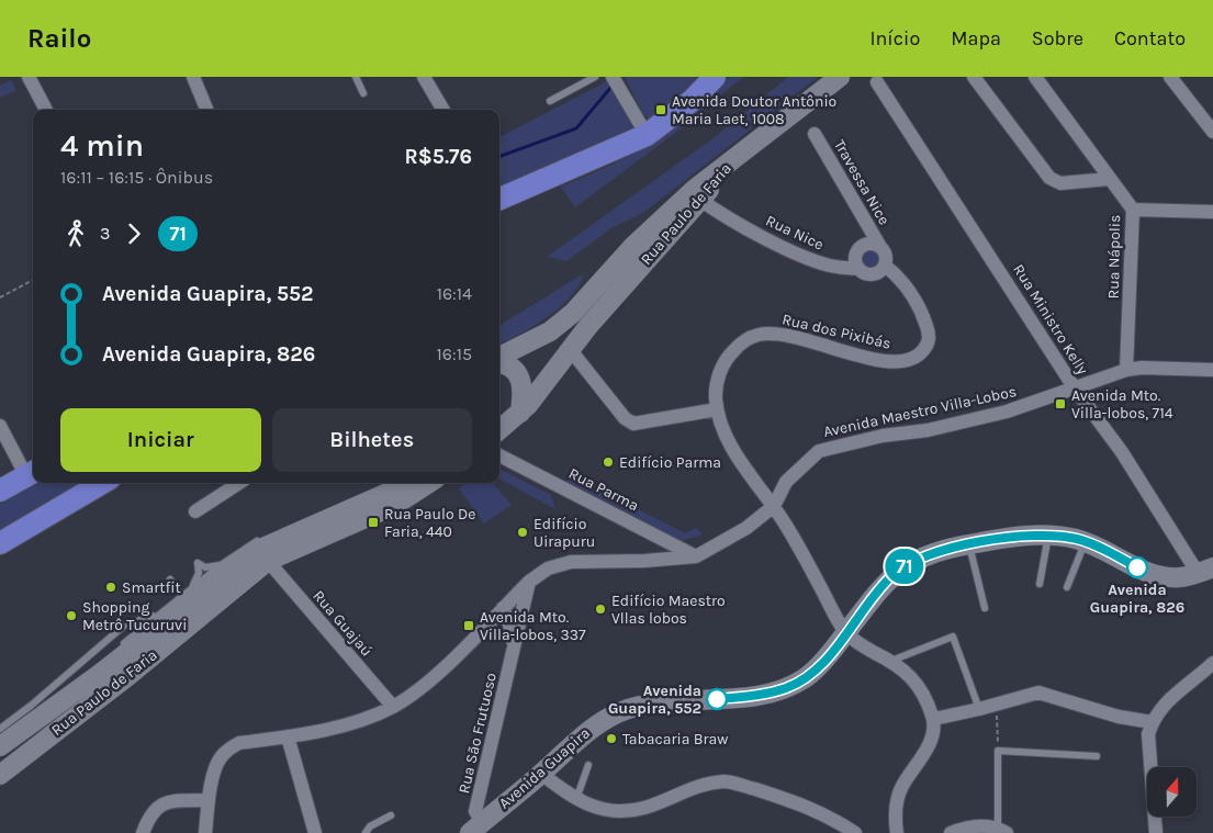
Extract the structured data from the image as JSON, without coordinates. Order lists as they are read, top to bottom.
{
  "streets": {
    "street": [
      "Travessa Nice",
      "Rua Paulo de Faria",
      "Rua Nice",
      "Rua Nápolis",
      "Rua Ministro Kelly",
      "Rua dos Pixibás",
      "Avenida Maestro Villa-Lobos",
      "Rua Parma",
      "Rua Guajaú",
      "Rua São Frutuoso",
      "Avenida Guapira"
    ]
  },
  "crossings": [
    ["Travessa Nice", "Rua Nice"],
    ["Travessa Nice", "Rua dos Pixibás"],
    ["Rua Paulo de Faria", "Rua Nice"],
    ["Rua Paulo de Faria", "Rua Guajaú"],
    ["Rua Nice", "Rua dos Pixibás"],
    ["Rua Nápolis", "Avenida Maestro Villa-Lobos"],
    ["Rua Ministro Kelly", "Avenida Maestro Villa-Lobos"],
    ["Rua Ministro Kelly", "Avenida Guapira"],
    ["Rua dos Pixibás", "Avenida Maestro Villa-Lobos"],
    ["Rua dos Pixibás", "Avenida Guapira"],
    ["Avenida Maestro Villa-Lobos", "Rua Parma"],
    ["Avenida Maestro Villa-Lobos", "Rua Guajaú"],
    ["Avenida Maestro Villa-Lobos", "Rua São Frutuoso"],
    ["Rua São Frutuoso", "Avenida Guapira"]
  ],
  "places": {
    "transit": [
      "Avenida Doutor Antônio Maria Laet, 1008",
      "Avenida Mto. Villa-lobos, 714",
      "Rua Paulo De Faria, 440",
      "Avenida Mto. Villa-lobos, 337"
    ],
    "other": [
      "Edifício Parma",
      "Edifício Uirapuru",
      "Avenida Guapira, 826",
      "Smartfit",
      "Edifício Maestro Vllas lobos",
      "Shopping Metrô Tucuruvi",
      "Avenida Guapira, 552",
      "Tabacaria Braw"
    ]
  },
  "lines": ["bus line 71"],
  "north": "top",
  "page": {
    "header": "Railo",
    "nav": [
      "Início",
      "Mapa",
      "Sobre",
      "Contato"
    ],
    "on_map": "71",
    "heading": ["4 min", "16:11 – 16:15 · Ônibus", "R$5.76"],
    "legs": ["3", "71"],
    "list": [
      {
        "name": "Avenida Guapira, 552",
        "value": "16:14"
      },
      {
        "name": "Avenida Guapira, 826",
        "value": "16:15"
      }
    ],
    "buttons": ["Iniciar", "Bilhetes"]
  }
}
